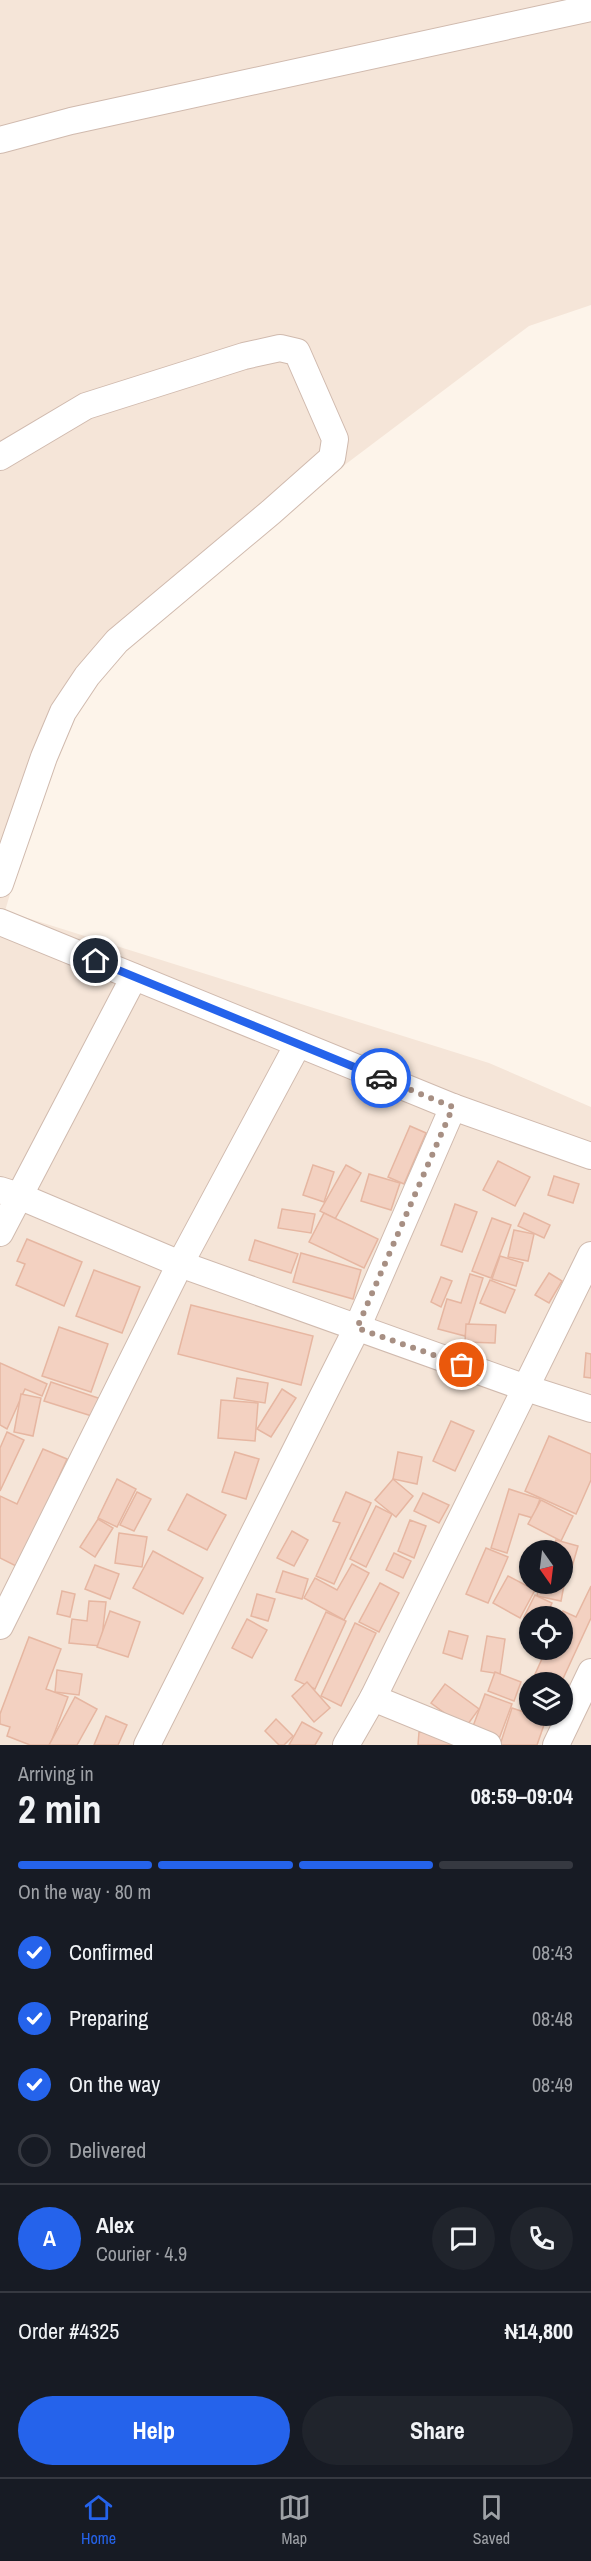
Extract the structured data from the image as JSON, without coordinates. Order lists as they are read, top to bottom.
{
  "north": "bottom",
  "page": {
    "heading": ["2 min", "Arriving in", "08:59–09:04"],
    "panel": [
      "Alex",
      "Courier · 4.9",
      "Order #4325",
      "₦14,800"
    ],
    "bar": "On the way · 80 m",
    "list": [
      ["Confirmed", "08:43"],
      ["Preparing", "08:48"],
      ["On the way", "08:49"],
      "Delivered"
    ],
    "round": "A",
    "buttons": ["Help", "Share"],
    "tabs": ["Home", "Map", "Saved"]
  }
}
